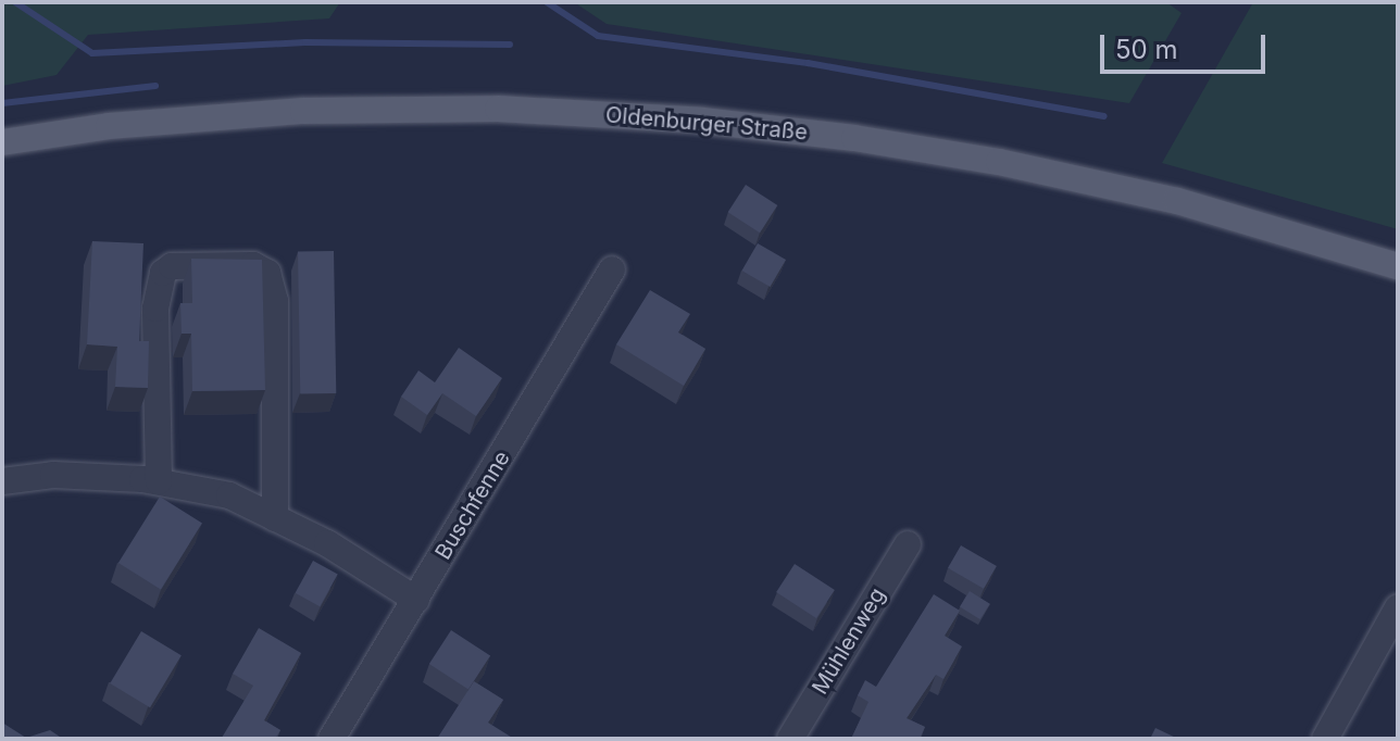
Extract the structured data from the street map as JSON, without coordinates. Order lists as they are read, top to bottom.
{
  "streets": {
    "main road": ["Oldenburger Straße"],
    "street": ["Buschfenne", "Mühlenweg"]
  },
  "scale_bar": "50 m"
}
